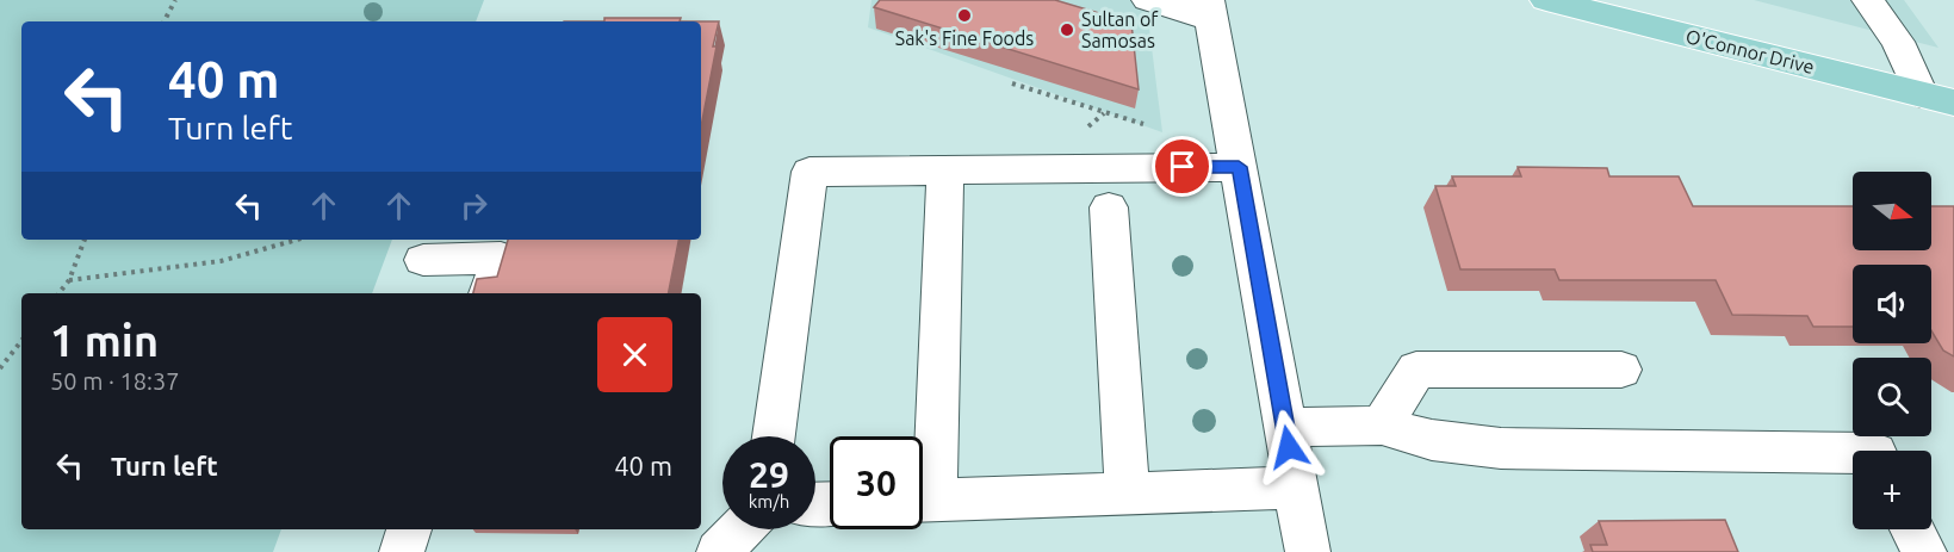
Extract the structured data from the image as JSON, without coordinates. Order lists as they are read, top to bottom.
{
  "streets": {
    "main road": ["O'Connor Drive"]
  },
  "places": ["Sak's Fine Foods", "Sultan of Samosas"],
  "north": "right",
  "page": {
    "turn": ["40 m", "Turn left"],
    "map_buttons": "+",
    "heading": ["1 min", "50 m · 18:37"],
    "list": [
      {
        "name": "Turn left",
        "value": "40 m"
      }
    ],
    "speed": "29 km/h",
    "limit": "30"
  }
}
